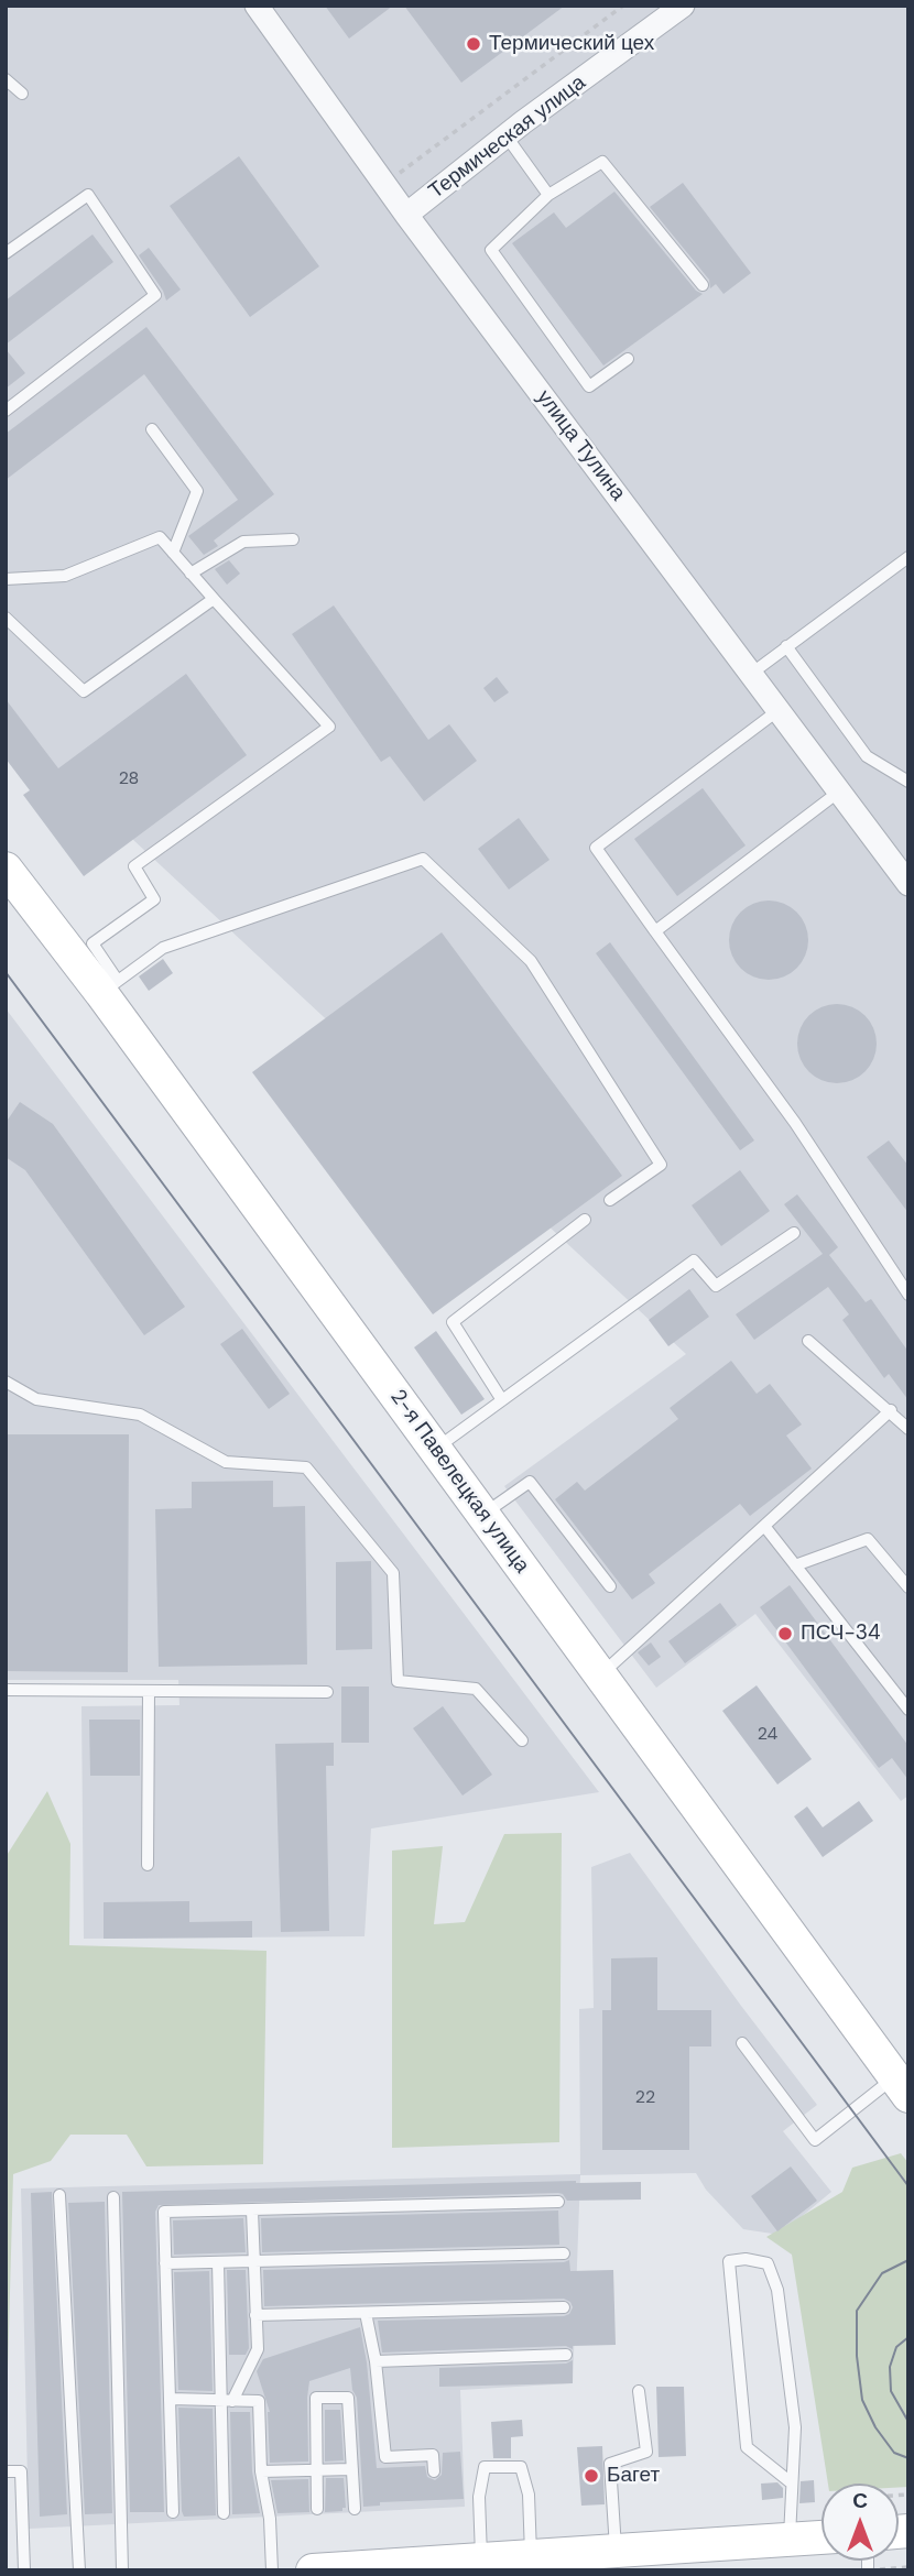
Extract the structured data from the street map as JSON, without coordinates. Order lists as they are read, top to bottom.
{
  "streets": {
    "main road": ["2-я Павелецкая улица"],
    "street": ["Термическая улица", "улица Тулина"]
  },
  "crossings": [
    ["Термическая улица", "улица Тулина"]
  ],
  "places": ["Термический цех", "ПСЧ-34", "Багет"],
  "house_numbers": ["28", "24", "22"],
  "north": "top"
}
